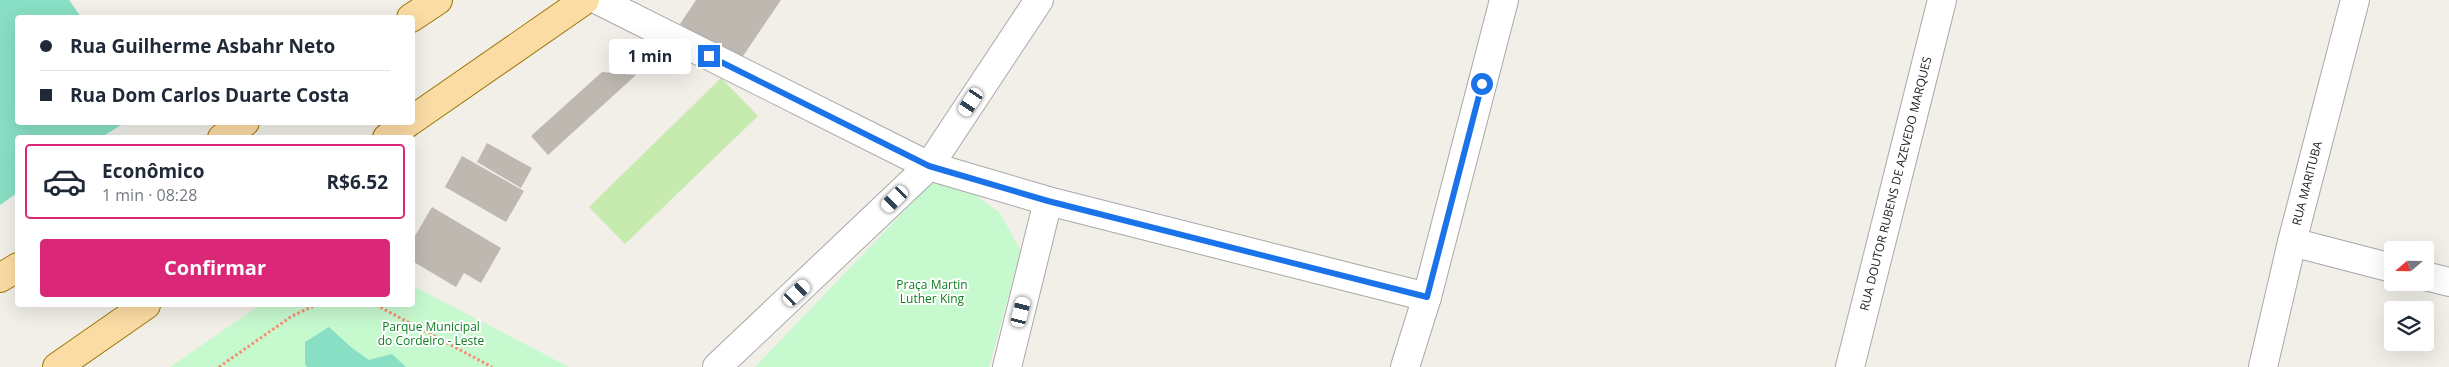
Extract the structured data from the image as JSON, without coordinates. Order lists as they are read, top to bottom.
{
  "streets": {
    "street": ["RUA MARITUBA", "RUA DOUTOR RUBENS DE AZEVEDO MARQUES"]
  },
  "parks": ["Praça Martin Luther King", "Parque Municipal do Cordeiro - Leste"],
  "north": "left",
  "page": {
    "banner": ["Rua Guilherme Asbahr Neto", "Rua Dom Carlos Duarte Costa"],
    "bubble": "1 min",
    "list": [
      {
        "name": "Econômico",
        "note": "1 min · 08:28",
        "value": "R$6.52"
      }
    ],
    "buttons": "Confirmar"
  }
}
